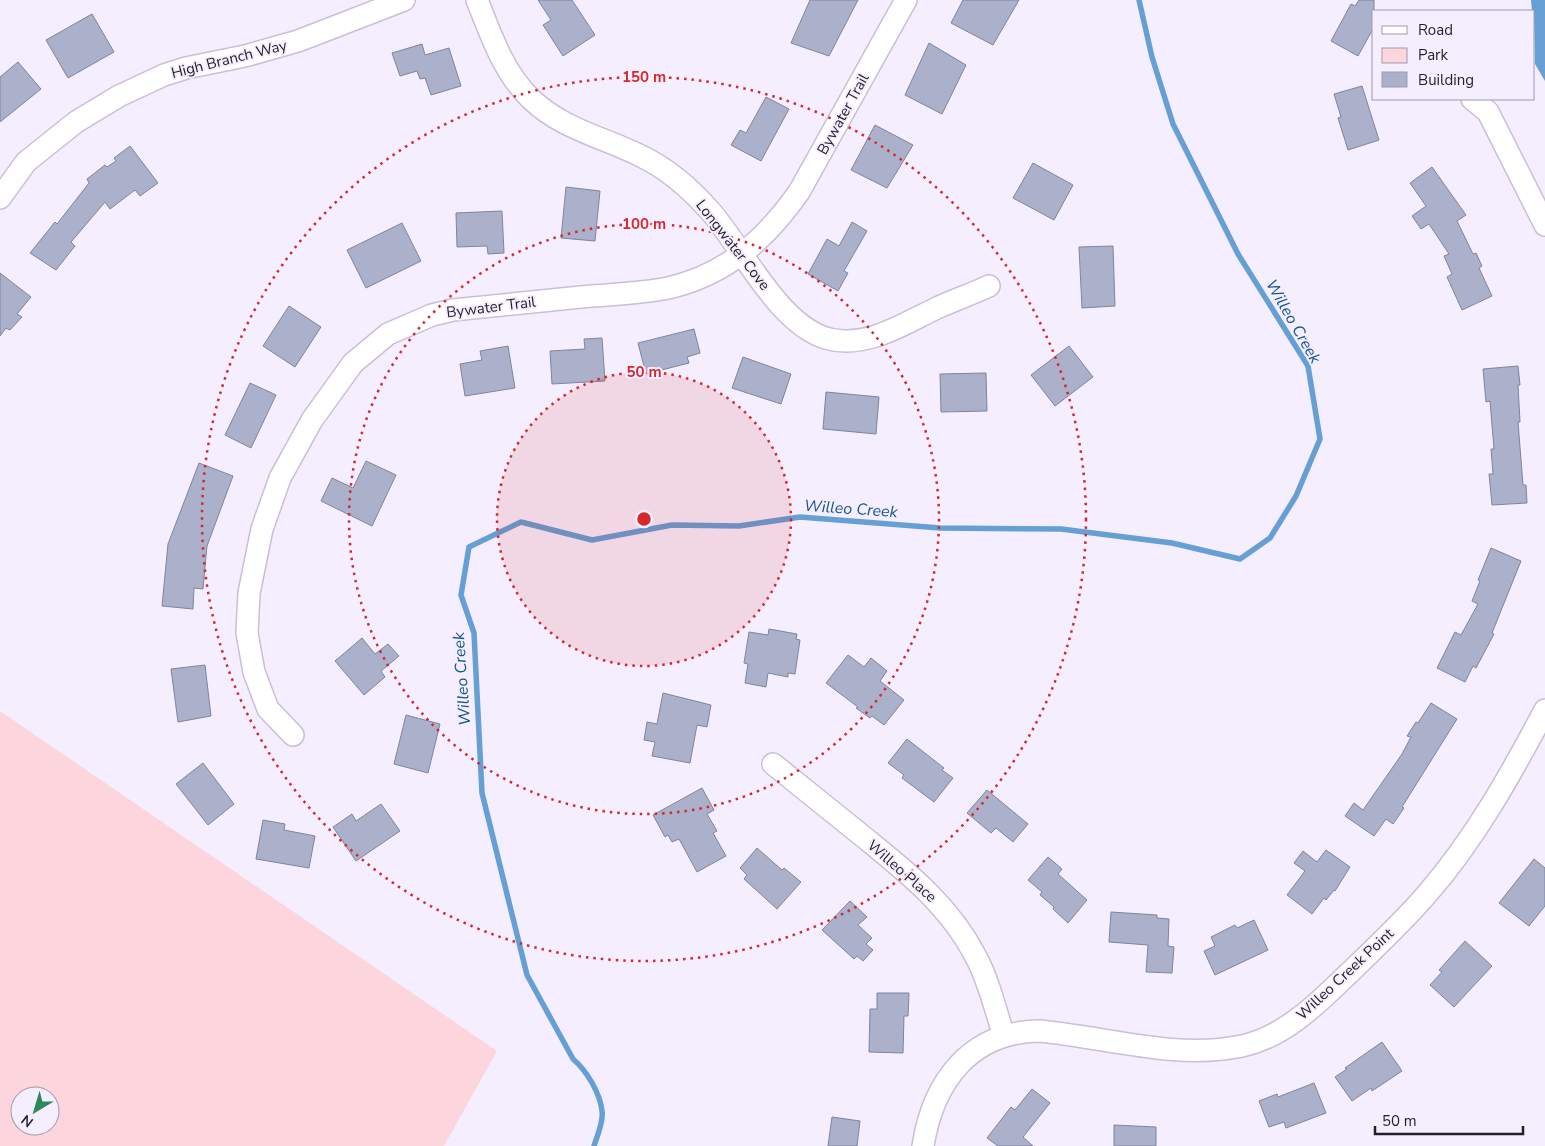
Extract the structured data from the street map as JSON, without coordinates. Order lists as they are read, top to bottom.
{
  "streets": {
    "street": [
      "High Branch Way",
      "Bywater Trail",
      "Longwater Cove",
      "Willeo Place",
      "Willeo Creek Point"
    ]
  },
  "crossings": [
    ["Bywater Trail", "Longwater Cove"],
    ["Willeo Place", "Willeo Creek Point"]
  ],
  "water": ["Willeo Creek"],
  "legend": ["Road", "Park", "Building"],
  "scale_bar": "50 m",
  "north": "bottom left",
  "rings": ["150 m", "100 m", "50 m"]
}
